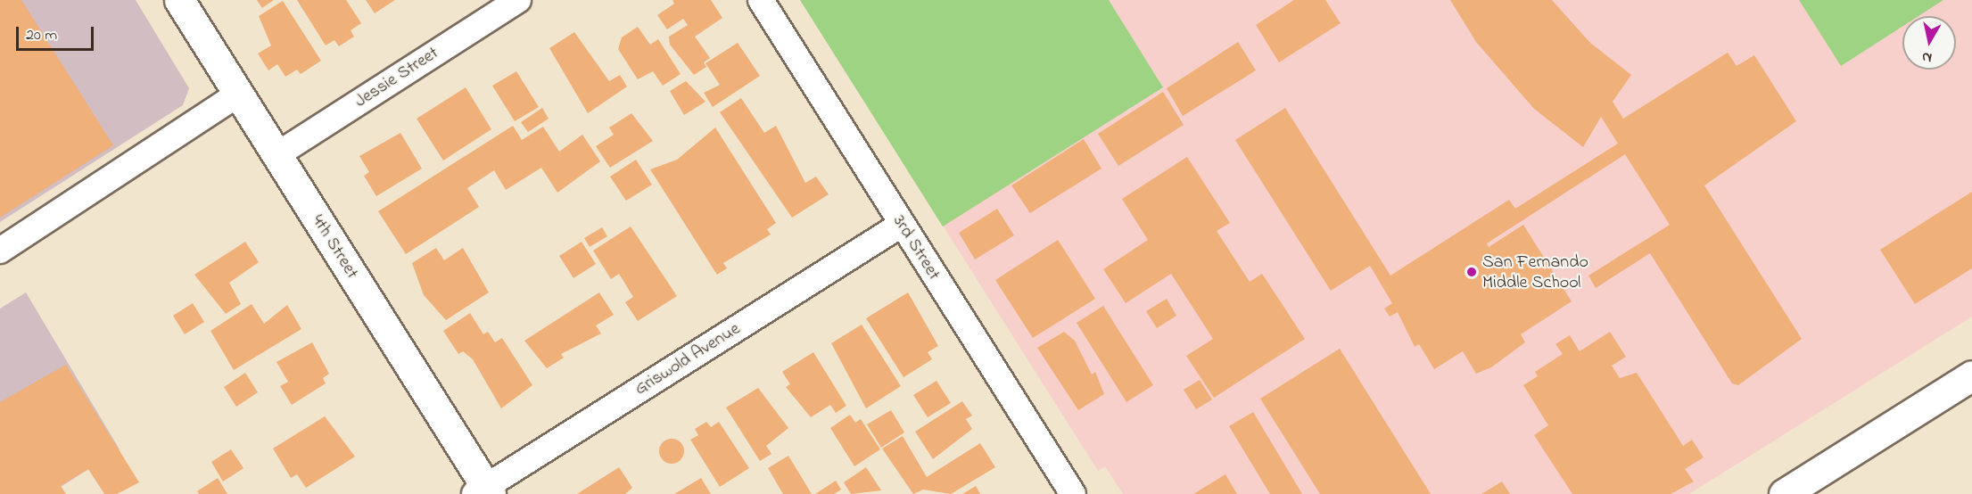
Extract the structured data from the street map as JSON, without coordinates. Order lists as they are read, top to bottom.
{
  "streets": {
    "street": [
      "Jessie Street",
      "4th Street",
      "3rd Street",
      "Griswold Avenue"
    ]
  },
  "crossings": [
    ["Jessie Street", "4th Street"],
    ["4th Street", "Griswold Avenue"],
    ["3rd Street", "Griswold Avenue"]
  ],
  "places": ["San Fernando Middle School"],
  "scale_bar": "20 m",
  "north": "bottom"
}
